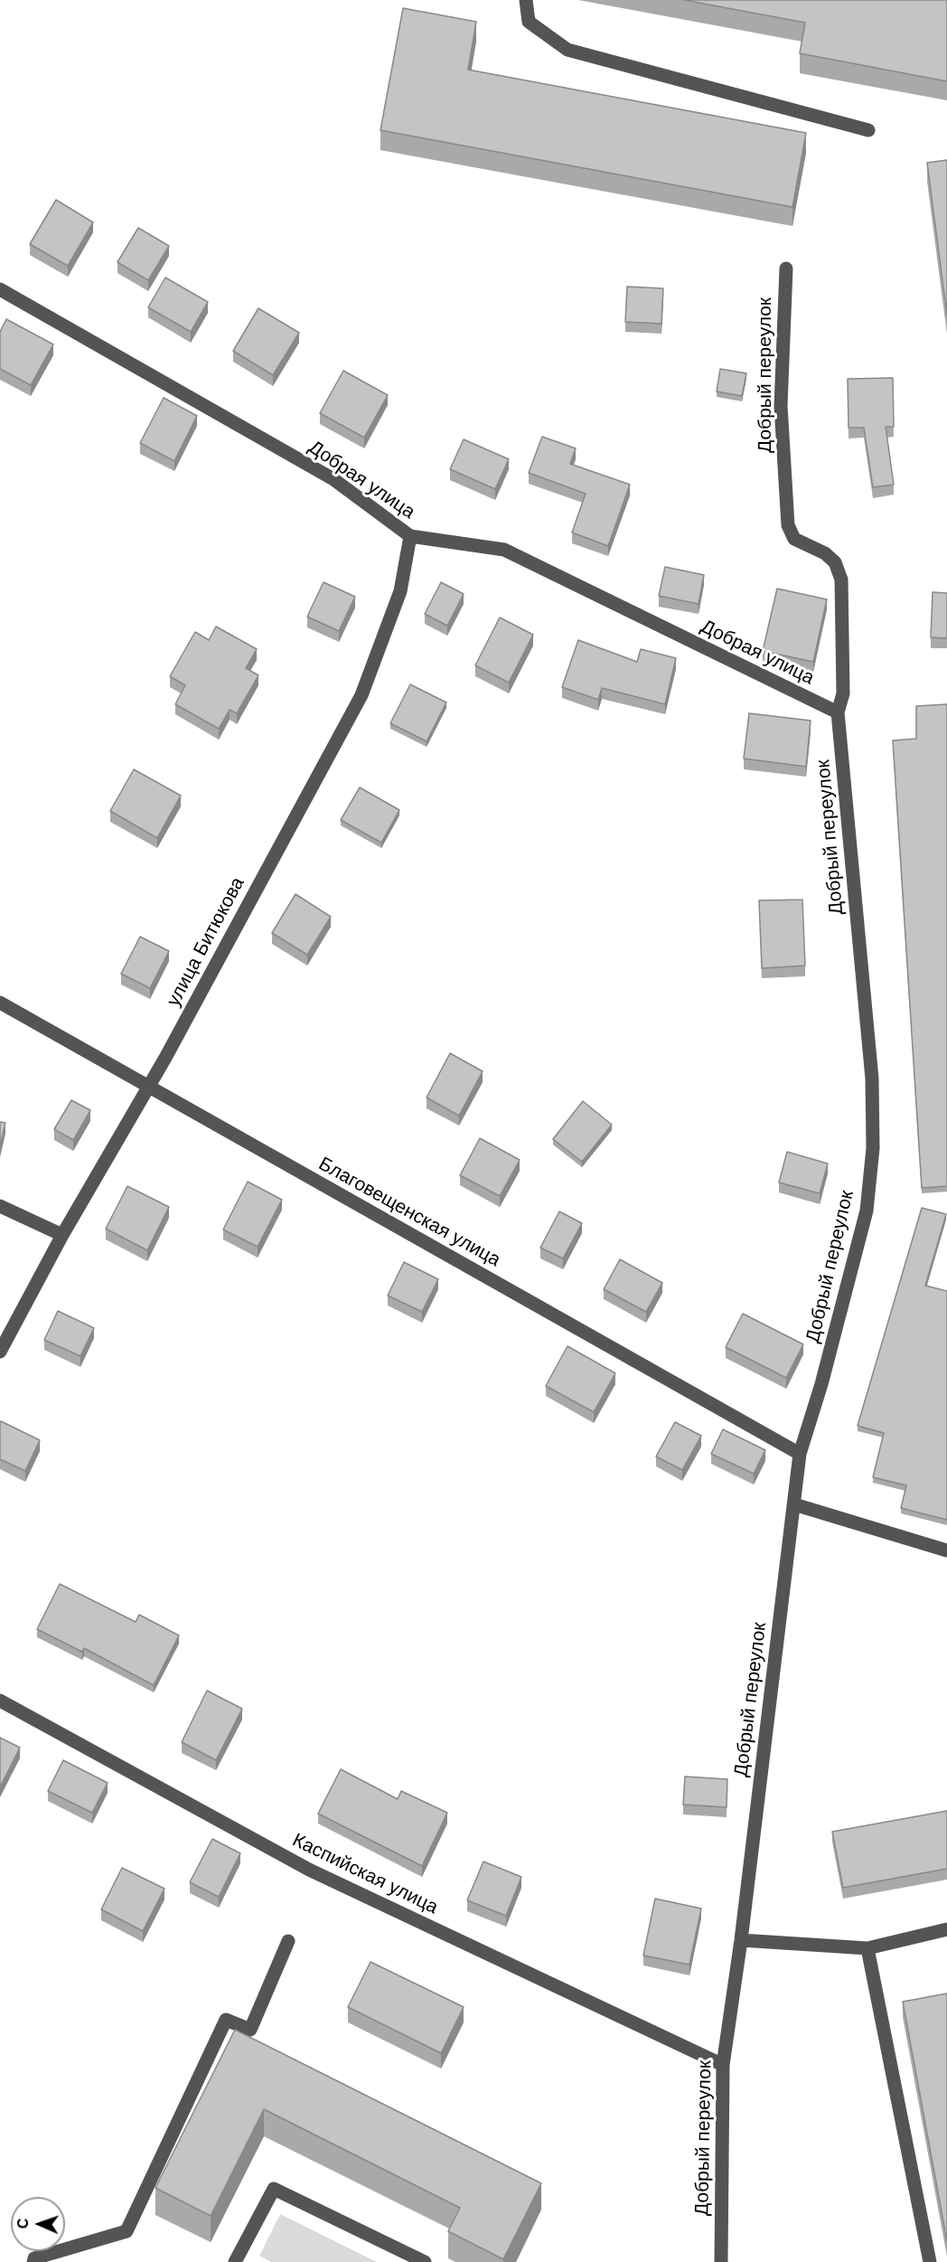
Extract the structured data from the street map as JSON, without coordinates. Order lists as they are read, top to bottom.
{
  "streets": {
    "street": [
      "Добрый переулок",
      "Добрая улица",
      "улица Битюкова",
      "Благовещенская улица",
      "Каспийская улица"
    ]
  },
  "crossings": [
    ["Добрый переулок", "Добрая улица"],
    ["Добрый переулок", "Благовещенская улица"],
    ["Добрый переулок", "Каспийская улица"],
    ["Добрая улица", "улица Битюкова"],
    ["улица Битюкова", "Благовещенская улица"]
  ],
  "north": "left"
}
